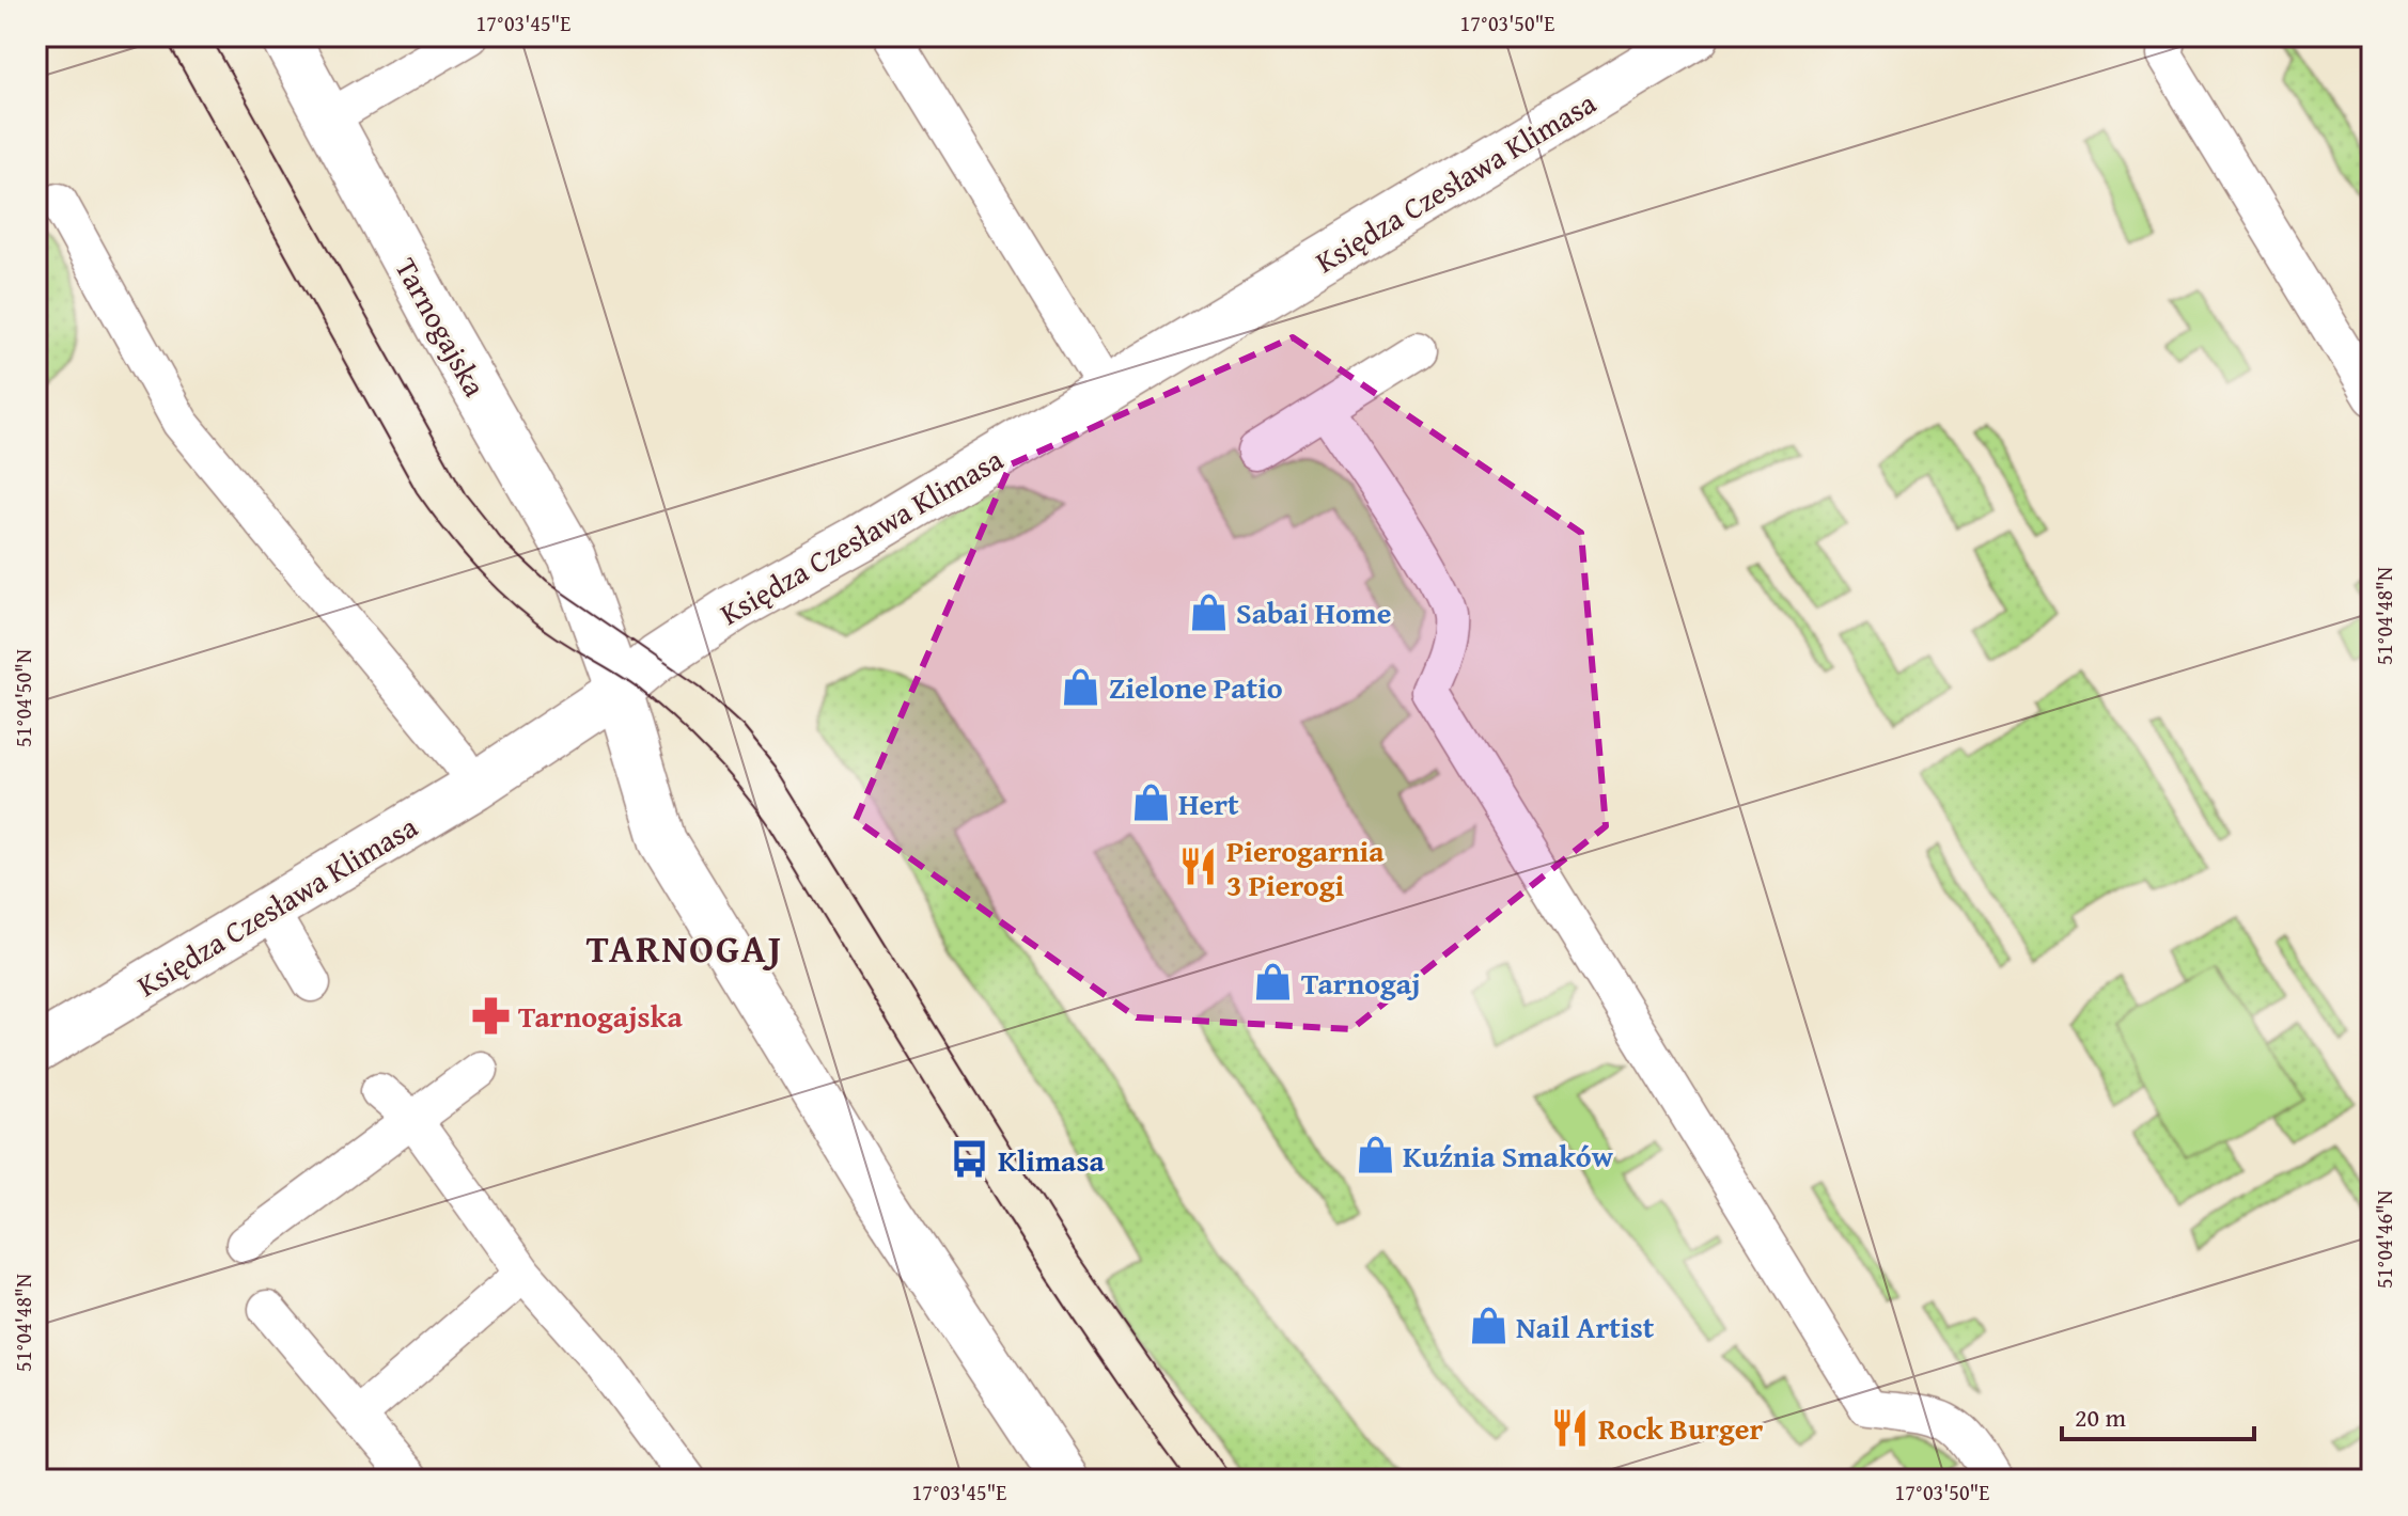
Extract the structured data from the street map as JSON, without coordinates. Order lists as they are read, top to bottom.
{
  "streets": {
    "street": ["Księdza Czesława Klimasa", "Tarnogajska"]
  },
  "crossings": [
    ["Księdza Czesława Klimasa", "Tarnogajska"]
  ],
  "districts": ["TARNOGAJ"],
  "places": {
    "shop": [
      "Sabai Home",
      "Zielone Patio",
      "Hert",
      "Tarnogaj",
      "Kuźnia Smaków",
      "Nail Artist"
    ],
    "restaurant": ["Pierogarnia 3 Pierogi", "Rock Burger"],
    "pharmacy": ["Tarnogajska"],
    "bus stop": ["Klimasa"]
  },
  "scale_bar": "20 m",
  "coordinates": [
    "17°03'45\"E",
    "17°03'50\"E",
    "51°04'48\"N",
    "51°04'50\"N",
    "51°04'46\"N"
  ]
}
